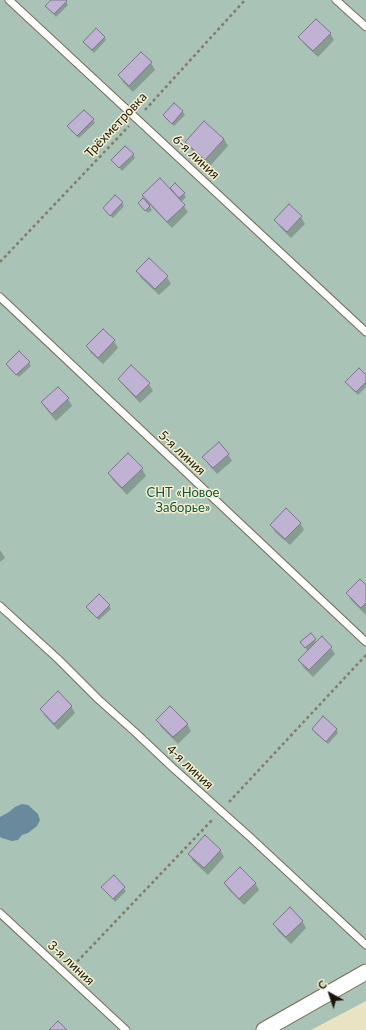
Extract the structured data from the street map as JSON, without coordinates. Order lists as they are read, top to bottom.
{
  "streets": {
    "lane": [
      "6-я линия",
      "5-я линия",
      "4-я линия",
      "3-я линия"
    ],
    "path": ["Трёхметровка"]
  },
  "crossings": [
    ["Трёхметровка", "6-я линия"]
  ],
  "parks": ["СНТ «Новое Заборье»"],
  "north": "top left"
}
